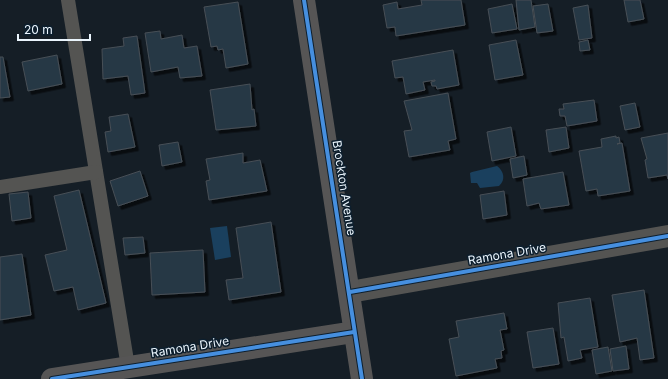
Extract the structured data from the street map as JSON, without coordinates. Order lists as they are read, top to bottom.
{
  "streets": {
    "main road": ["Brockton Avenue", "Ramona Drive"]
  },
  "crossings": [
    ["Brockton Avenue", "Ramona Drive"]
  ],
  "scale_bar": "20 m"
}
